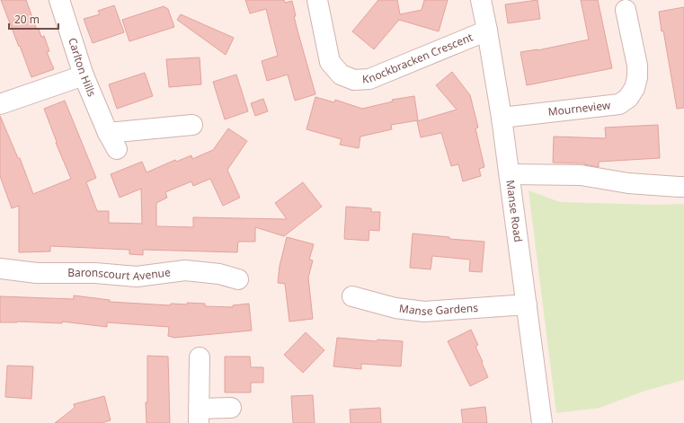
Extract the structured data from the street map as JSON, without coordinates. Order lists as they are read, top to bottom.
{
  "streets": {
    "street": [
      "Knockbracken Crescent",
      "Carlton Hills",
      "Mourneview",
      "Manse Road",
      "Baronscourt Avenue",
      "Manse Gardens"
    ]
  },
  "crossings": [
    ["Knockbracken Crescent", "Manse Road"],
    ["Mourneview", "Manse Road"],
    ["Manse Road", "Manse Gardens"]
  ],
  "scale_bar": "20 m"
}
